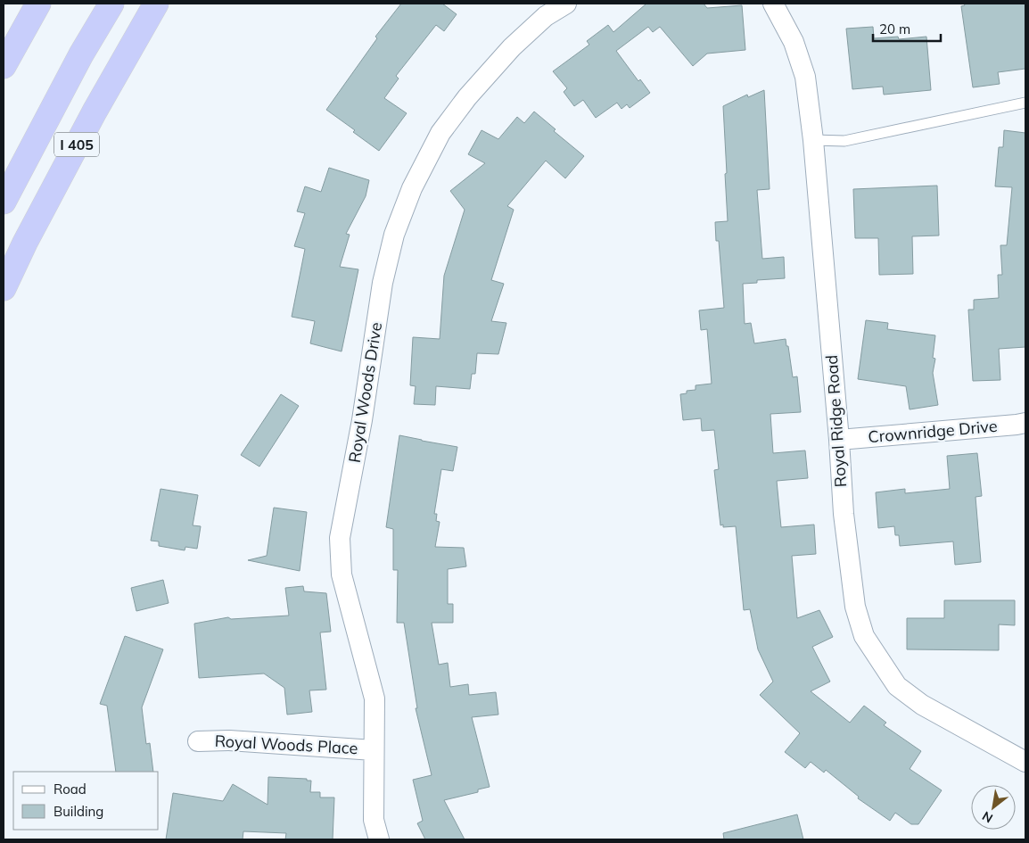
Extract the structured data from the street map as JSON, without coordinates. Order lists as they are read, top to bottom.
{
  "streets": {
    "highway": ["I 405"],
    "street": [
      "Royal Woods Drive",
      "Royal Ridge Road",
      "Crownridge Drive",
      "Royal Woods Place"
    ]
  },
  "crossings": [
    ["Royal Woods Drive", "Royal Woods Place"],
    ["Royal Ridge Road", "Crownridge Drive"]
  ],
  "legend": ["Road", "Building"],
  "scale_bar": "20 m",
  "north": "bottom left"
}
